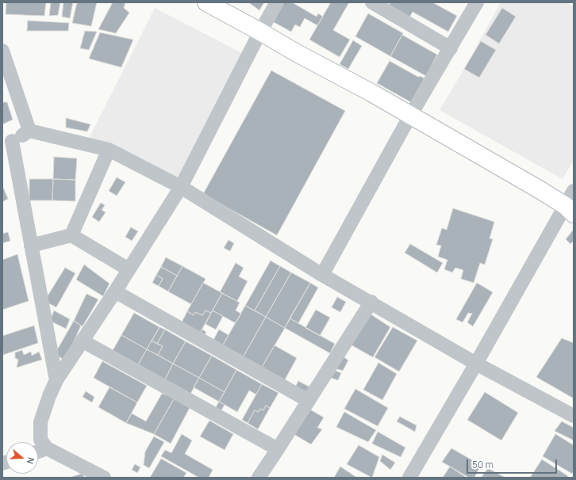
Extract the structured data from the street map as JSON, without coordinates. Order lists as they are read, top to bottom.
{
  "scale_bar": "50 m",
  "north": "right"
}
